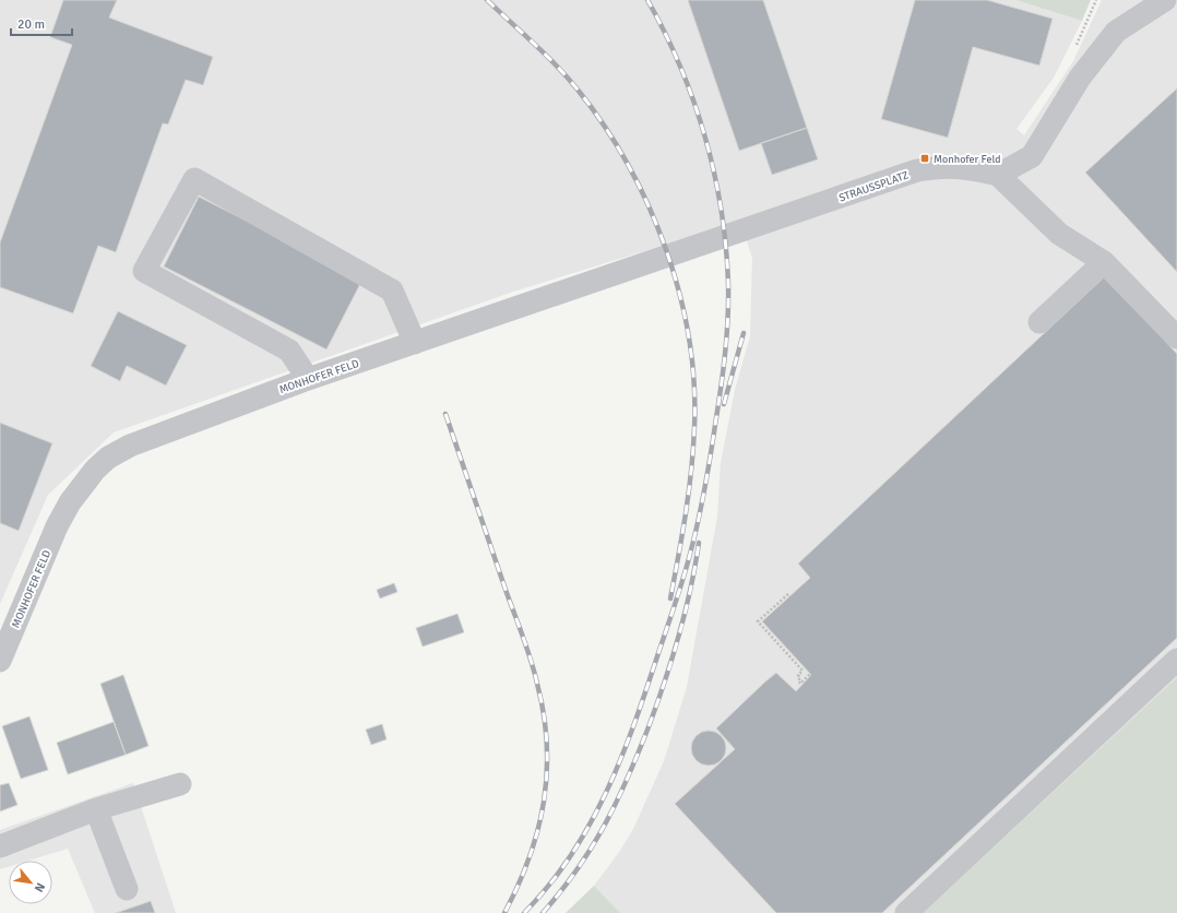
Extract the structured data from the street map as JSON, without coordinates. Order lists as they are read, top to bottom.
{
  "streets": {
    "street": ["STRAUSSPLATZ", "MONHOFER FELD"]
  },
  "crossings": [
    ["STRAUSSPLATZ", "MONHOFER FELD"]
  ],
  "places": {
    "transit": ["Monhofer Feld"]
  },
  "scale_bar": "20 m",
  "north": "bottom right"
}
